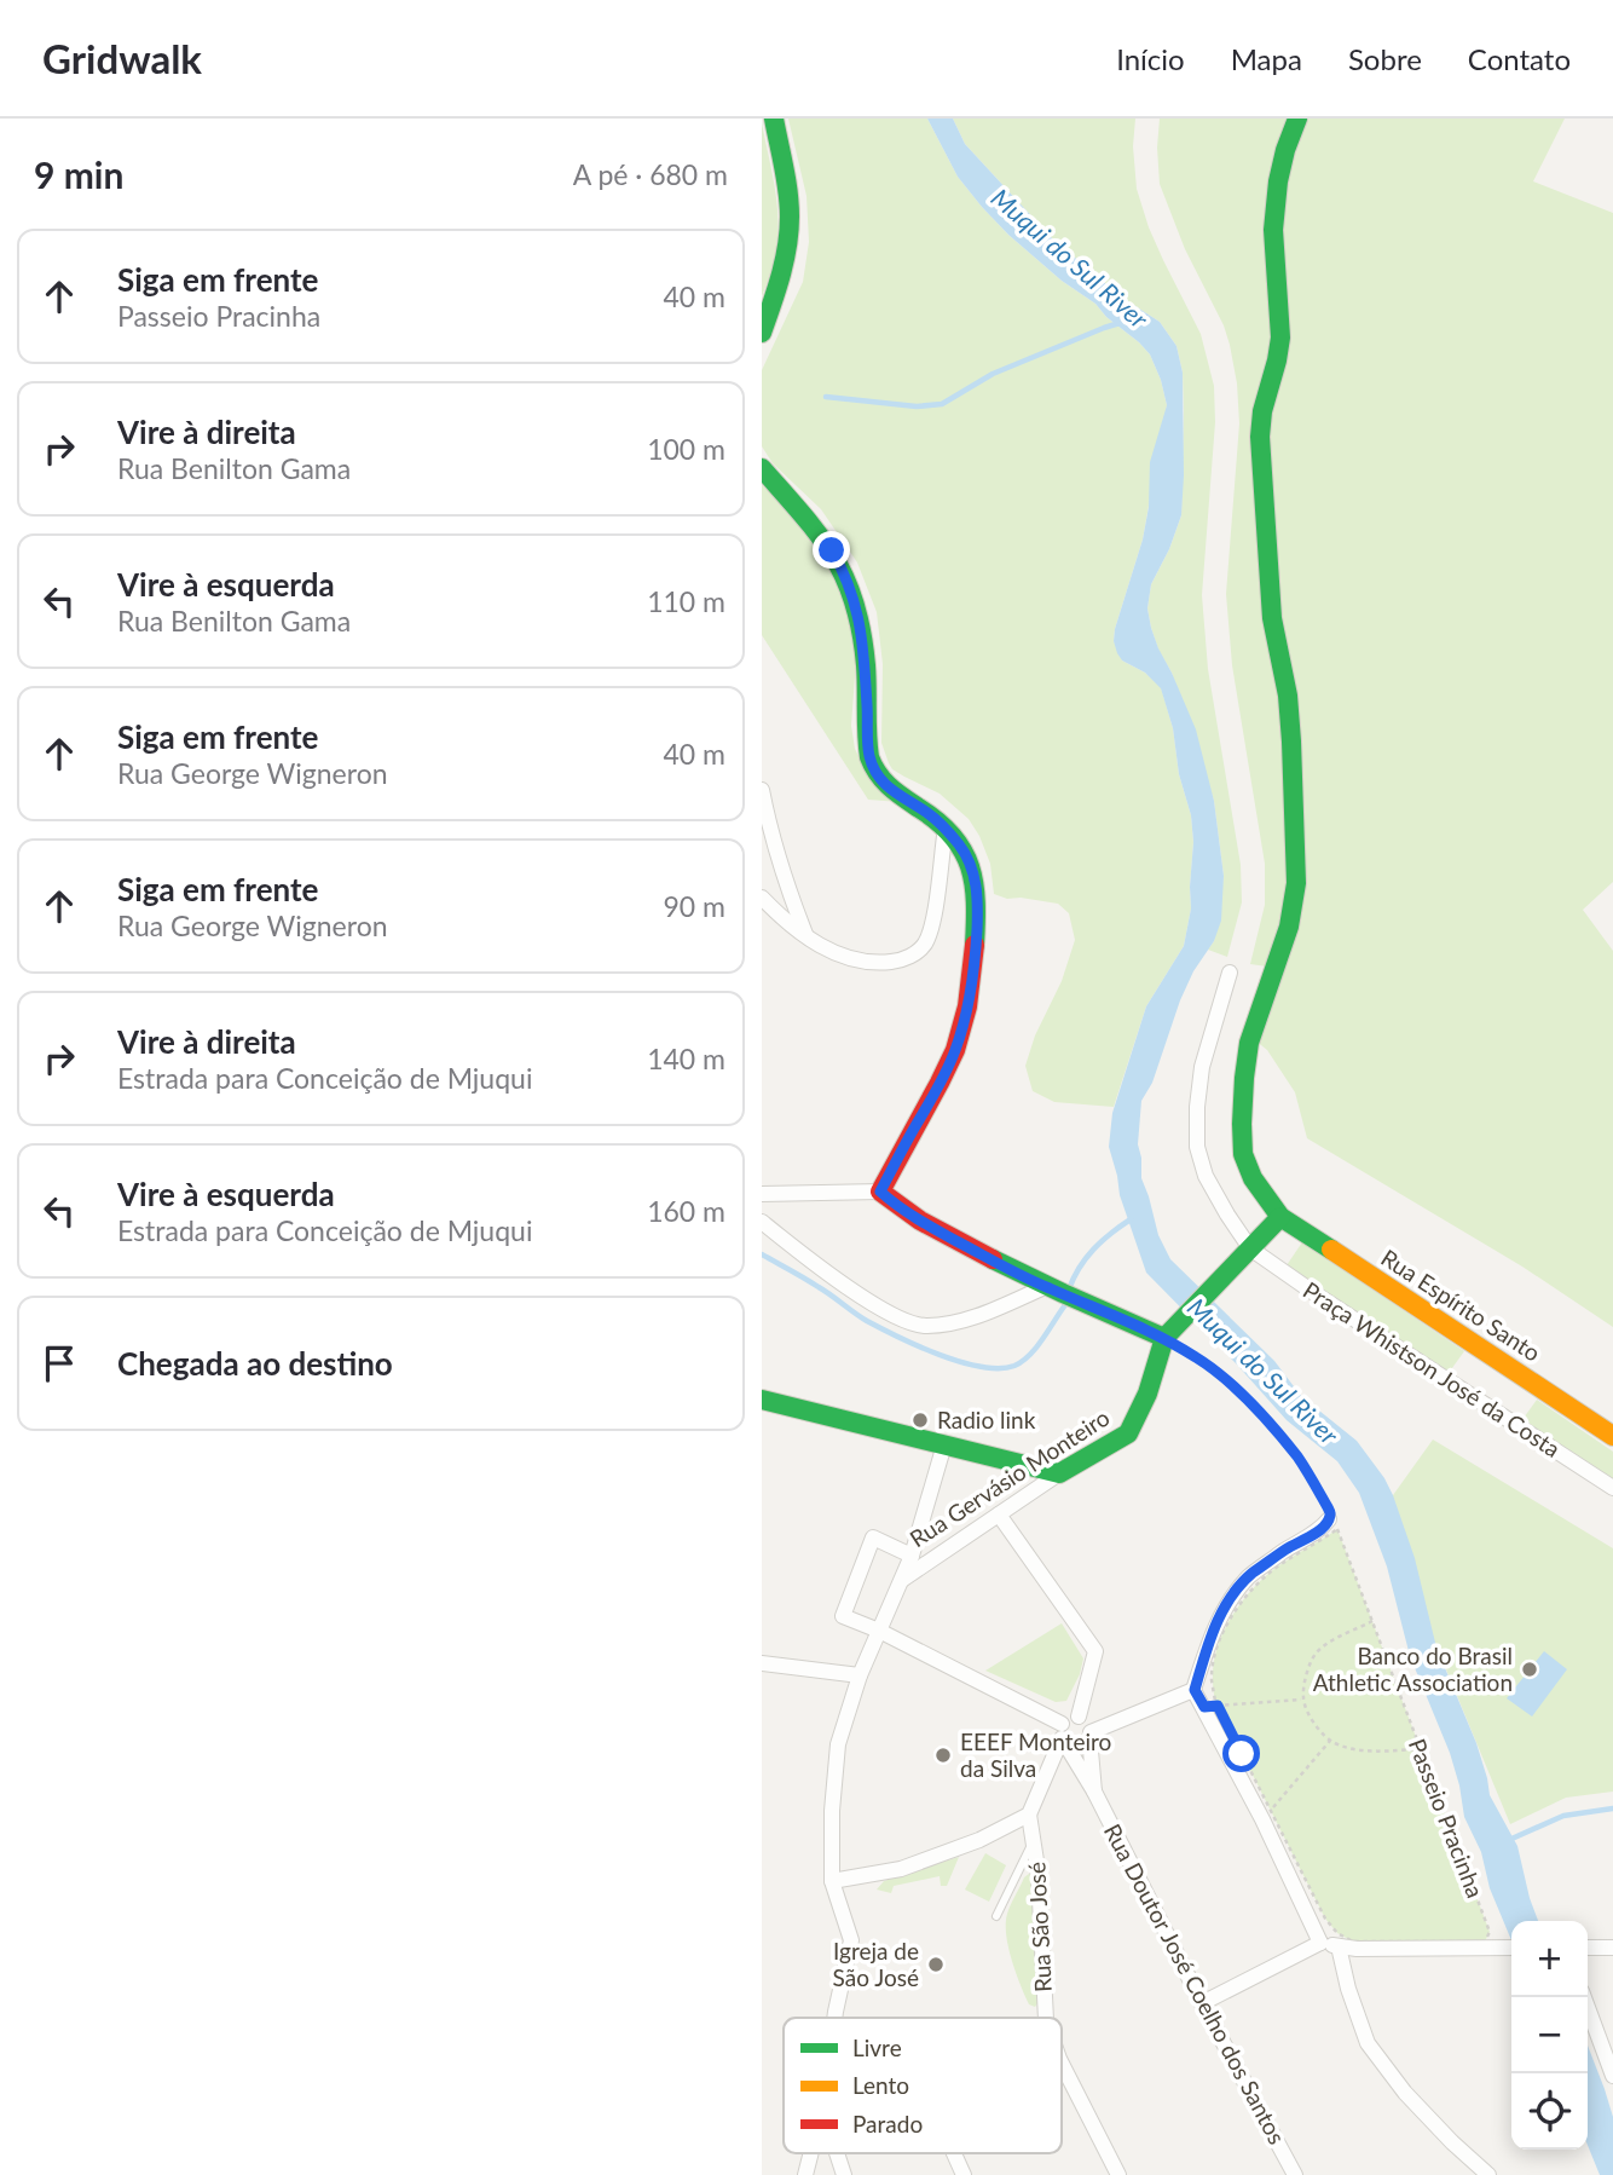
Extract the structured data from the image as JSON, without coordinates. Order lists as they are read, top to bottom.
{
  "streets": {
    "main road": ["Rua Espírito Santo", "Rua Gervásio Monteiro"],
    "street": ["Praça Whistson José da Costa", "Rua São José", "Rua Doutor José Coelho dos Santos"],
    "path": ["Passeio Pracinha"]
  },
  "crossings": [
    ["Praça Whistson José da Costa", "Rua Gervásio Monteiro"]
  ],
  "water": ["Muqui do Sul River"],
  "places": [
    "Radio link",
    "Banco do Brasil Athletic Association",
    "EEEF Monteiro da Silva",
    "Igreja de São José"
  ],
  "legend": ["Livre", "Lento", "Parado"],
  "page": {
    "header": "Gridwalk",
    "nav": [
      "Início",
      "Mapa",
      "Sobre",
      "Contato"
    ],
    "heading": ["9 min", "A pé · 680 m"],
    "list": [
      ["Siga em frente", "Passeio Pracinha", "40 m"],
      ["Vire à direita", "Rua Benilton Gama", "100 m"],
      ["Vire à esquerda", "Rua Benilton Gama", "110 m"],
      ["Siga em frente", "Rua George Wigneron", "40 m"],
      ["Siga em frente", "Rua George Wigneron", "90 m"],
      ["Vire à direita", "Estrada para Conceição de Mjuqui", "140 m"],
      ["Vire à esquerda", "Estrada para Conceição de Mjuqui", "160 m"],
      "Chegada ao destino"
    ],
    "map_buttons": ["+", "−"]
  }
}
